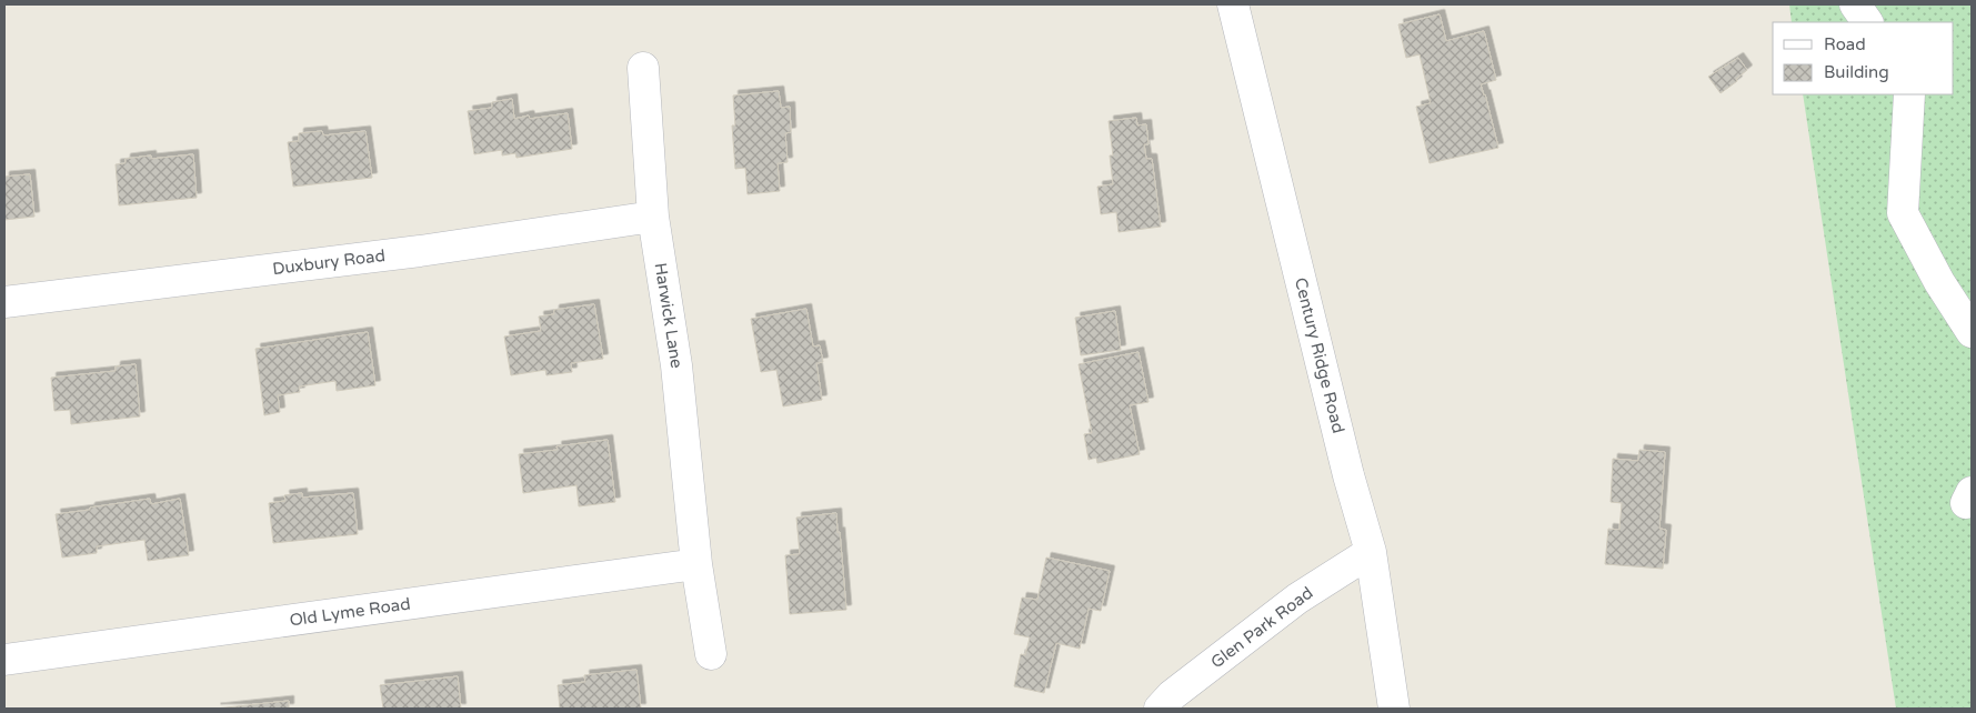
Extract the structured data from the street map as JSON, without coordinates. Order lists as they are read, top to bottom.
{
  "streets": {
    "street": [
      "Duxbury Road",
      "Harwick Lane",
      "Century Ridge Road",
      "Old Lyme Road",
      "Glen Park Road"
    ]
  },
  "crossings": [
    ["Duxbury Road", "Harwick Lane"],
    ["Harwick Lane", "Old Lyme Road"],
    ["Century Ridge Road", "Glen Park Road"]
  ],
  "legend": ["Road", "Building"]
}
